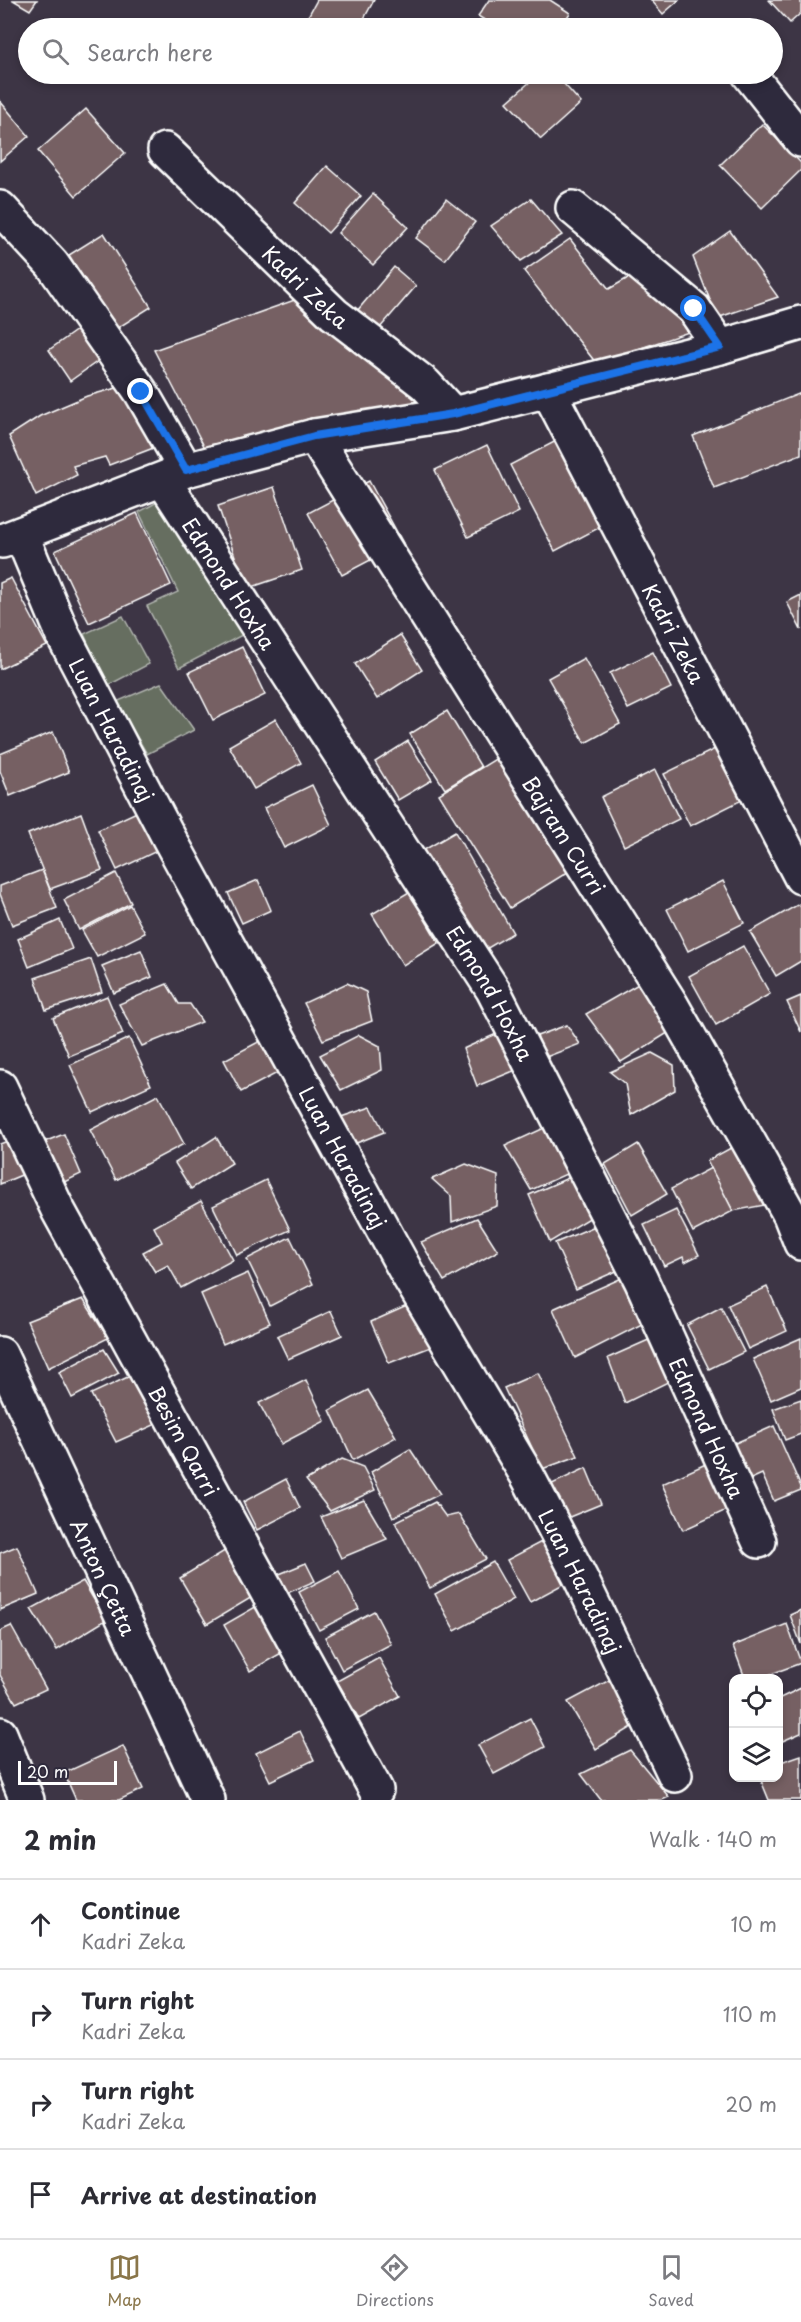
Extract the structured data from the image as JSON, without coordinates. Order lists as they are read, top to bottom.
{
  "streets": {
    "street": [
      "Kadri Zeka",
      "Edmond Hoxha",
      "Luan Haradinaj",
      "Bajram Curri",
      "Besim Qarri",
      "Anton Çetta"
    ]
  },
  "scale_bar": "20 m",
  "page": {
    "search": "Search here",
    "scale": "20 m",
    "heading": ["2 min", "Walk · 140 m"],
    "list": [
      ["Continue", "Kadri Zeka", "10 m"],
      ["Turn right", "Kadri Zeka", "110 m"],
      ["Turn right", "Kadri Zeka", "20 m"],
      "Arrive at destination"
    ],
    "nav": ["Map", "Directions", "Saved"]
  }
}
